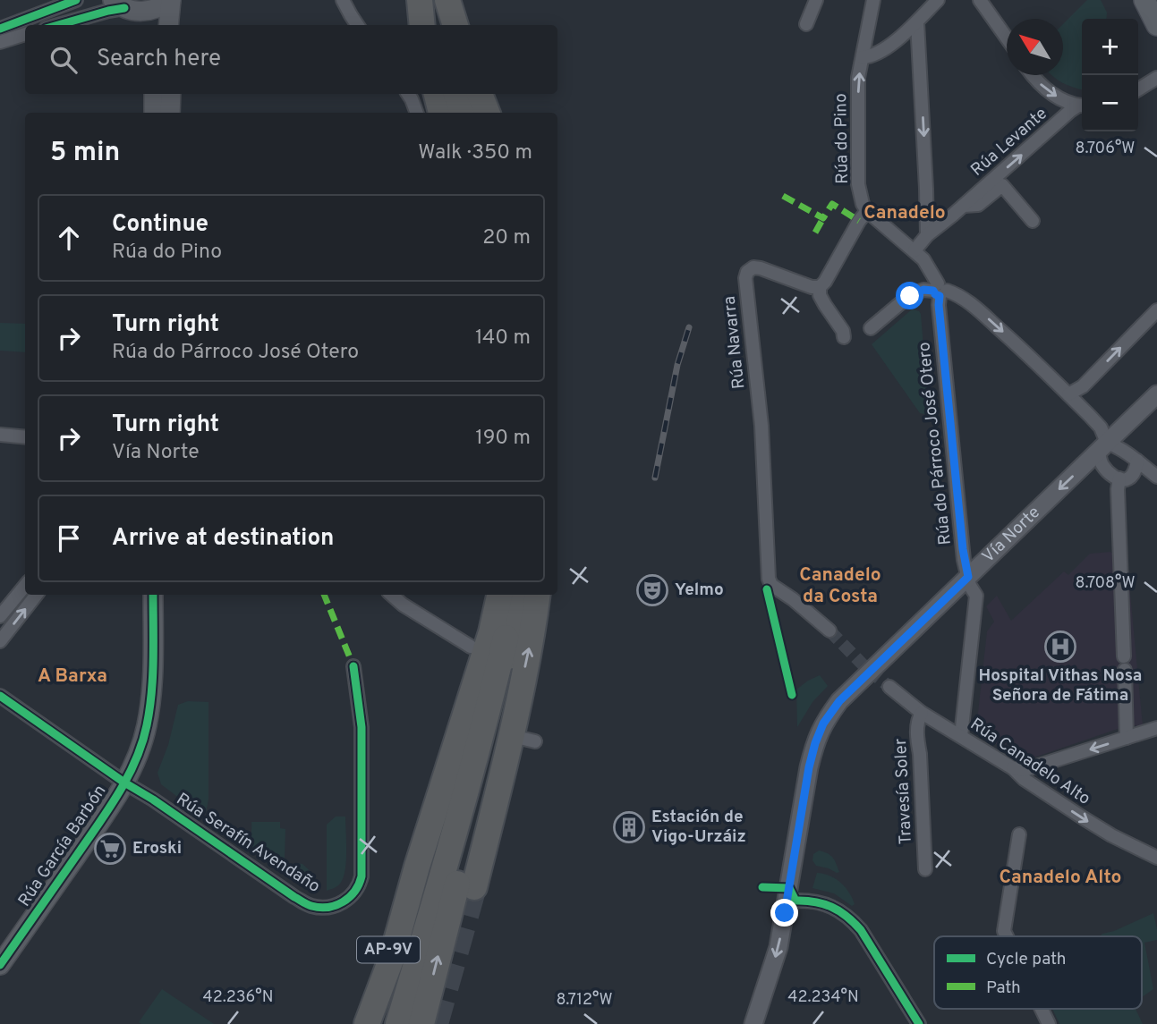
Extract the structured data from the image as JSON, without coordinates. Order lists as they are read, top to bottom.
{
  "streets": {
    "highway": ["AP-9V"],
    "main road": ["Rúa García Barbón"],
    "street": [
      "Rúa do Pino",
      "Rúa Levante",
      "Rúa Navarra",
      "Rúa do Párroco José Otero",
      "Vía Norte",
      "Rúa Canadelo Alto",
      "Travesía Soler",
      "Rúa Serafín Avendaño"
    ]
  },
  "crossings": [
    ["Rúa do Párroco José Otero", "Vía Norte"],
    ["Rúa do Párroco José Otero", "Rúa Canadelo Alto"],
    ["Rúa Canadelo Alto", "Travesía Soler"],
    ["Rúa Serafín Avendaño", "Rúa García Barbón"]
  ],
  "one_way": ["Rúa Levante", "Vía Norte", "Rúa Canadelo Alto"],
  "districts": [
    "Canadelo",
    "Canadelo da Costa",
    "A Barxa",
    "Canadelo Alto"
  ],
  "places": {
    "theatre": ["Yelmo"],
    "hospital": ["Hospital Vithas Nosa Señora de Fátima"],
    "building": ["Estación de Vigo-Urzáiz"],
    "supermarket": ["Eroski"]
  },
  "legend": ["Cycle path", "Path"],
  "north": "top left",
  "page": {
    "map_buttons": ["+", "−"],
    "search": "Search here",
    "heading": ["5 min", "Walk · 350 m"],
    "list": [
      ["Continue", "Rúa do Pino", "20 m"],
      ["Turn right", "Rúa do Párroco José Otero", "140 m"],
      ["Turn right", "Vía Norte", "190 m"],
      "Arrive at destination"
    ]
  },
  "coordinates": [
    "8.706°W",
    "8.708°W",
    "42.236°N",
    "42.234°N",
    "8.712°W"
  ]
}
